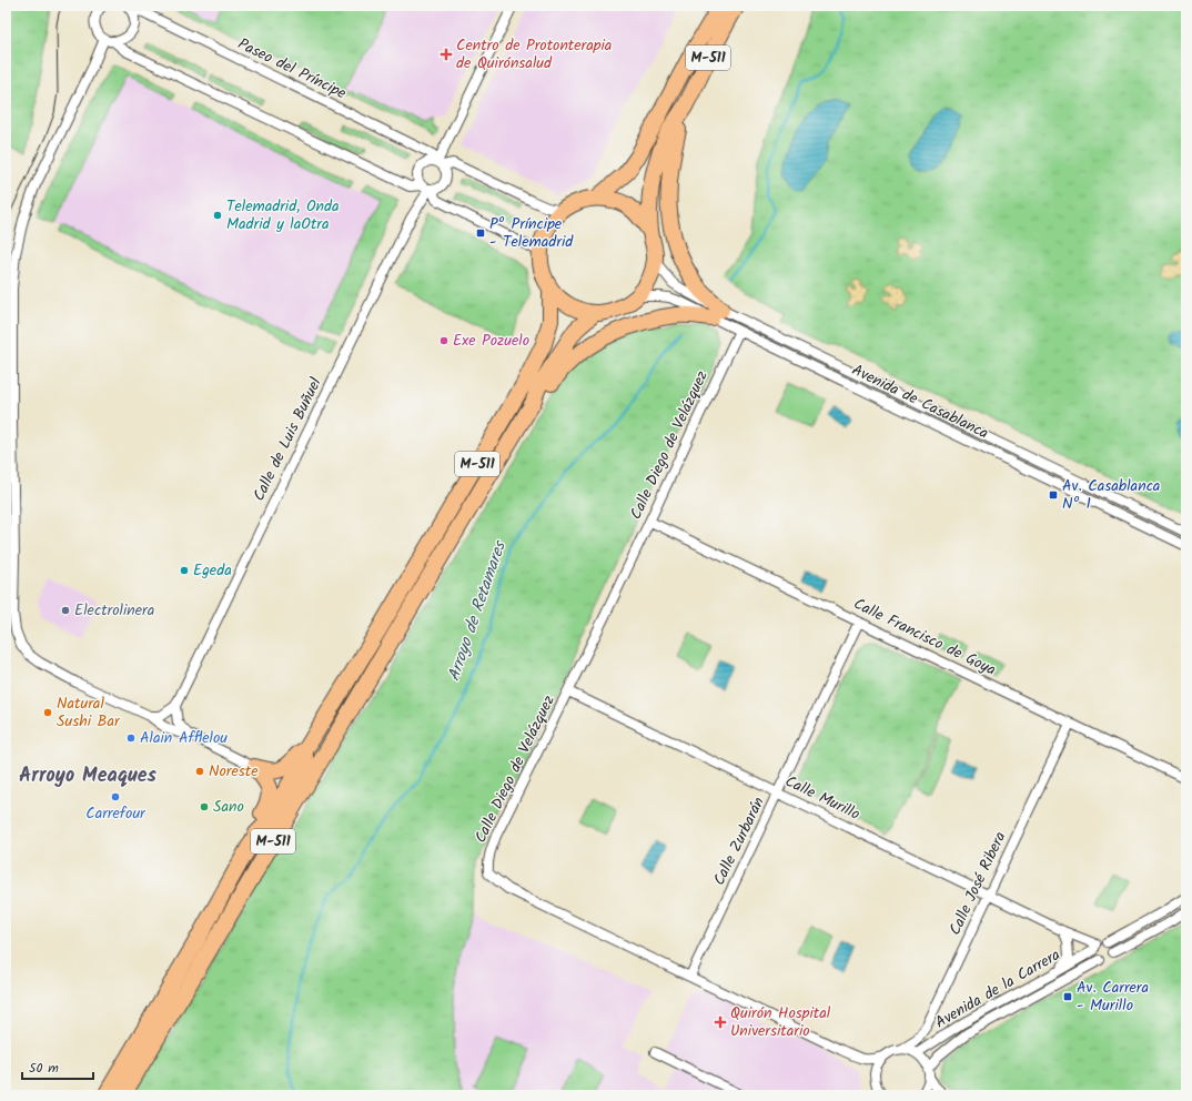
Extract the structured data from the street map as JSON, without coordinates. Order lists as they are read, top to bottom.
{
  "streets": {
    "highway": ["M-511"],
    "street": [
      "Paseo del Príncipe",
      "Avenida de Casablanca",
      "Calle de Luis Buñuel",
      "Calle Diego de Velázquez",
      "Calle Francisco de Goya",
      "Calle Murillo",
      "Calle Zurbarán",
      "Calle José Ribera",
      "Avenida de la Carrera"
    ]
  },
  "crossings": [
    ["M-511", "Avenida de Casablanca"],
    ["Paseo del Príncipe", "Calle de Luis Buñuel"],
    ["Avenida de Casablanca", "Calle Diego de Velázquez"],
    ["Calle Diego de Velázquez", "Calle Francisco de Goya"],
    ["Calle Diego de Velázquez", "Calle Murillo"],
    ["Calle Diego de Velázquez", "Calle Zurbarán"],
    ["Calle Diego de Velázquez", "Calle José Ribera"],
    ["Calle Francisco de Goya", "Calle Zurbarán"],
    ["Calle Francisco de Goya", "Calle José Ribera"],
    ["Calle Murillo", "Calle Zurbarán"],
    ["Calle Murillo", "Calle José Ribera"],
    ["Calle Murillo", "Avenida de la Carrera"]
  ],
  "districts": ["Arroyo Meaques"],
  "water": ["Arroyo de Retamares"],
  "places": {
    "health": ["Centro de Protonterapia de Quirónsalud", "Quirón Hospital Universitario"],
    "other": [
      "Telemadrid, Onda Madrid y laOtra",
      "Exe Pozuelo",
      "Egeda",
      "Electrolinera",
      "Natural Sushi Bar",
      "Alain Afflelou",
      "Noreste",
      "Carrefour",
      "Sano"
    ],
    "transit": ["Pº Príncipe - Telemadrid", "Av. Casablanca Nº 1", "Av. Carrera - Murillo"]
  },
  "scale_bar": "50 m"
}
